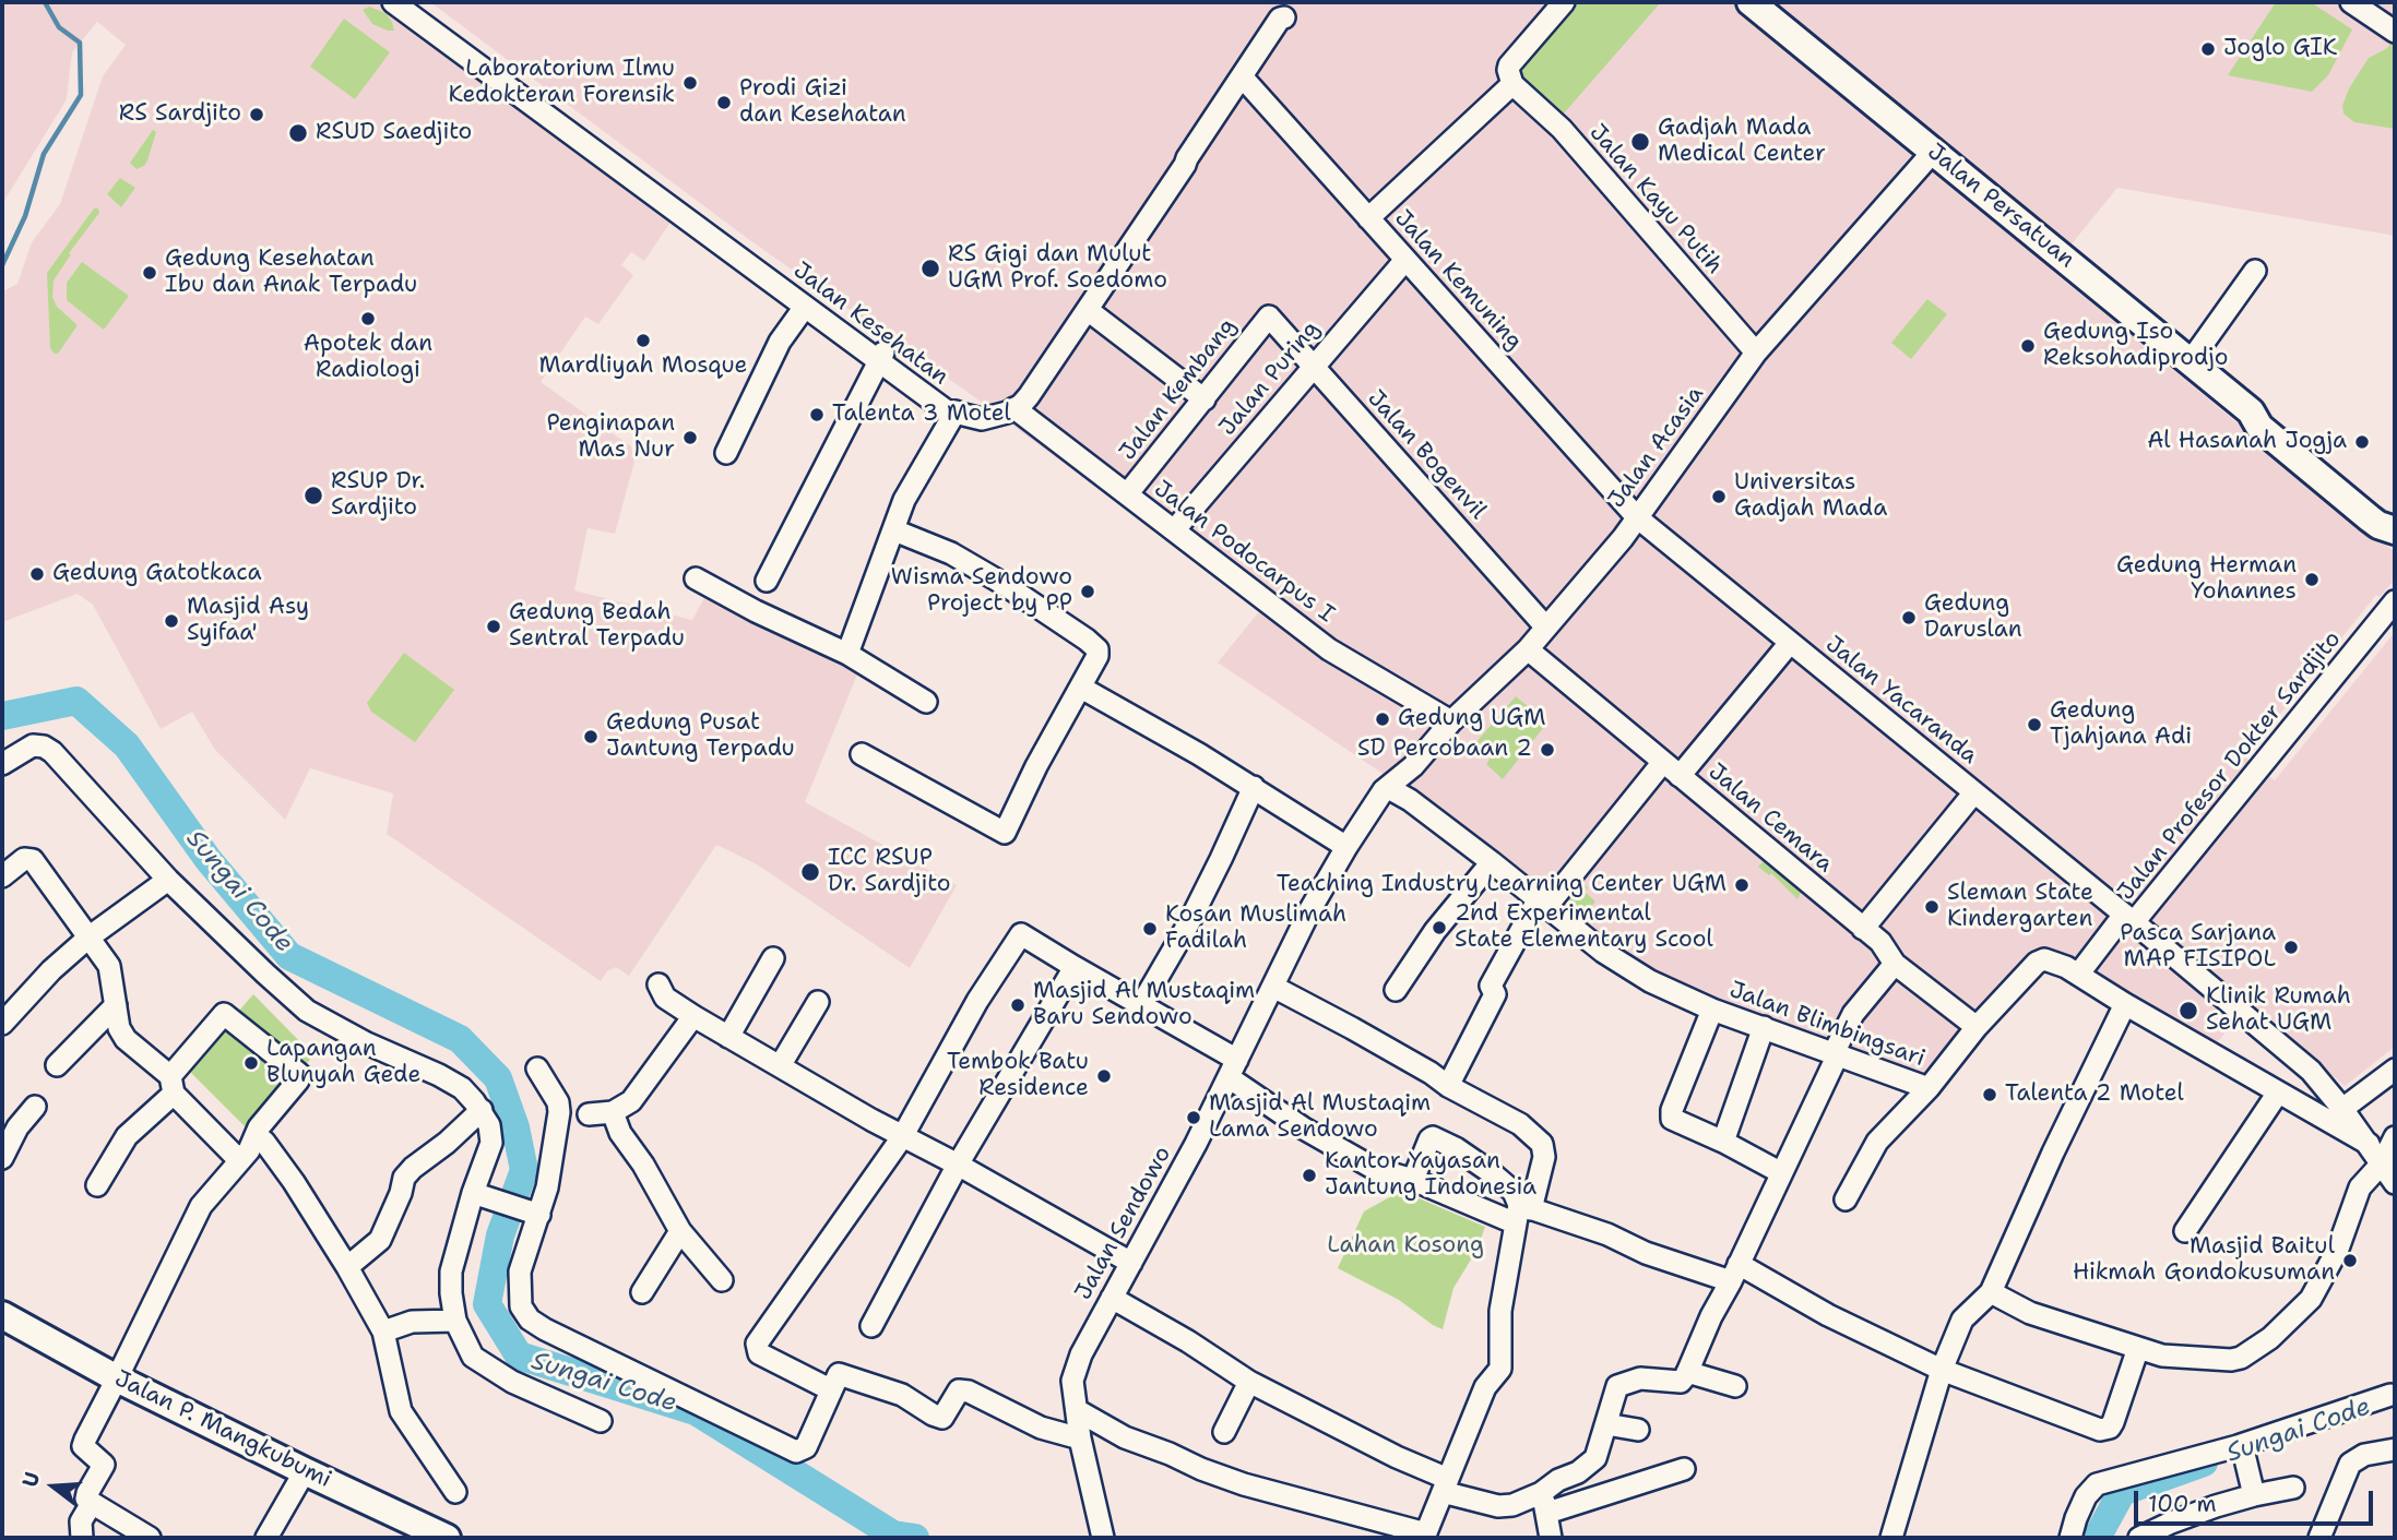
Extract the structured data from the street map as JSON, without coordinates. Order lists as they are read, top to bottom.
{
  "streets": {
    "main road": ["Jalan Persatuan", "Jalan P. Mangkubumi"],
    "street": [
      "Jalan Kayu Putih",
      "Jalan Kemuning",
      "Jalan Kesehatan",
      "Jalan Puring",
      "Jalan Kembang",
      "Jalan Acasia",
      "Jalan Bogenvil",
      "Jalan Podocarpus I",
      "Jalan Yacaranda",
      "Jalan Profesor Dokter Sardjito",
      "Jalan Cemara",
      "Jalan Blimbingsari",
      "Jalan Sendowo"
    ]
  },
  "crossings": [
    ["Jalan Kayu Putih", "Jalan Acasia"],
    ["Jalan Persatuan", "Jalan Acasia"],
    ["Jalan Kemuning", "Jalan Puring"],
    ["Jalan Kemuning", "Jalan Acasia"],
    ["Jalan Kemuning", "Jalan Yacaranda"],
    ["Jalan Kesehatan", "Jalan Podocarpus I"],
    ["Jalan Puring", "Jalan Bogenvil"],
    ["Jalan Puring", "Jalan Podocarpus I"],
    ["Jalan Kembang", "Jalan Bogenvil"],
    ["Jalan Kembang", "Jalan Podocarpus I"],
    ["Jalan Acasia", "Jalan Bogenvil"],
    ["Jalan Acasia", "Jalan Podocarpus I"],
    ["Jalan Acasia", "Jalan Yacaranda"],
    ["Jalan Acasia", "Jalan Cemara"],
    ["Jalan Acasia", "Jalan Blimbingsari"],
    ["Jalan Acasia", "Jalan Sendowo"],
    ["Jalan Yacaranda", "Jalan Profesor Dokter Sardjito"],
    ["Jalan Profesor Dokter Sardjito", "Jalan Blimbingsari"],
    ["Jalan Cemara", "Jalan Blimbingsari"],
    ["Jalan Blimbingsari", "Jalan Sendowo"]
  ],
  "water": ["Sungai Code"],
  "parks": ["Lahan Kosong"],
  "places": [
    "Joglo GIK",
    "Laboratorium Ilmu Kedokteran Forensik",
    "Prodi Gizi dan Kesehatan",
    "RS Sardjito",
    "RSUD Saedjito",
    "Gadjah Mada Medical Center",
    "RS Gigi dan Mulut UGM Prof. Soedomo",
    "Gedung Kesehatan Ibu dan Anak Terpadu",
    "Apotek dan Radiologi",
    "Mardliyah Mosque",
    "Gedung Iso Reksohadiprodjo",
    "Talenta 3 Motel",
    "Penginapan Mas Nur",
    "Al Hasanah Jogja",
    "RSUP Dr. Sardjito",
    "Universitas Gadjah Mada",
    "Gedung Gatotkaca",
    "Gedung Herman Yohannes",
    "Wisma Sendowo Project by PP",
    "Gedung Daruslan",
    "Masjid Asy Syifaa'",
    "Gedung Bedah Sentral Terpadu",
    "Gedung UGM",
    "Gedung Tjahjana Adi",
    "Gedung Pusat Jantung Terpadu",
    "SD Percobaan 2",
    "ICC RSUP Dr. Sardjito",
    "Teaching Industry Learning Center UGM",
    "Sleman State Kindergarten",
    "2nd Experimental State Elementary Scool",
    "Kosan Muslimah Fadilah",
    "Pasca Sarjana MAP FISIPOL",
    "Masjid Al Mustaqim Baru Sendowo",
    "Klinik Rumah Sehat UGM",
    "Lapangan Blunyah Gede",
    "Tembok Batu Residence",
    "Talenta 2 Motel",
    "Masjid Al Mustaqim Lama Sendowo",
    "Kantor Yayasan Jantung Indonesia",
    "Masjid Baitul Hikmah Gondokusuman"
  ],
  "scale_bar": "100 m",
  "north": "left"
}
